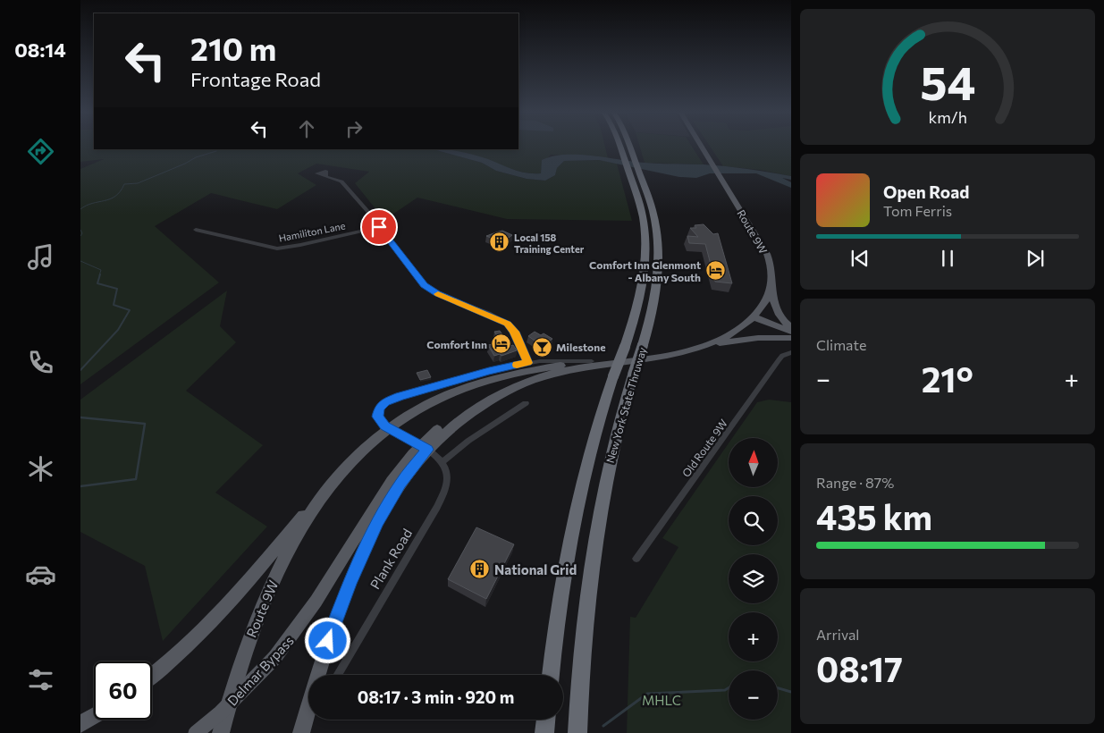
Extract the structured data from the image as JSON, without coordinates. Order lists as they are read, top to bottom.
{
  "streets": {
    "highway": ["New York State Thruway"],
    "main road": ["Route 9W", "Delmar Bypass"],
    "street": ["Hamiliton Lane", "Old Route 9W", "Plank Road"]
  },
  "parks": ["MHLC"],
  "places": {
    "building": ["Local 158 Training Center", "National Grid"],
    "hotel": ["Comfort Inn Glenmont - Albany South", "Comfort Inn"],
    "bar": ["Milestone"]
  },
  "north": "top",
  "page": {
    "tabs": "08:14",
    "turn": ["210 m", "Frontage Road"],
    "song": ["Open Road", "Tom Ferris"],
    "tile": [
      "Climate",
      ["Range · 87%", "435 km"],
      ["Arrival", "08:17"]
    ],
    "heat": ["−", "21°", "+"],
    "map_buttons": ["+", "−"],
    "limit": "60",
    "trip": "08:17 · 3 min · 920 m",
    "gauge": ["54", "km/h"]
  }
}
